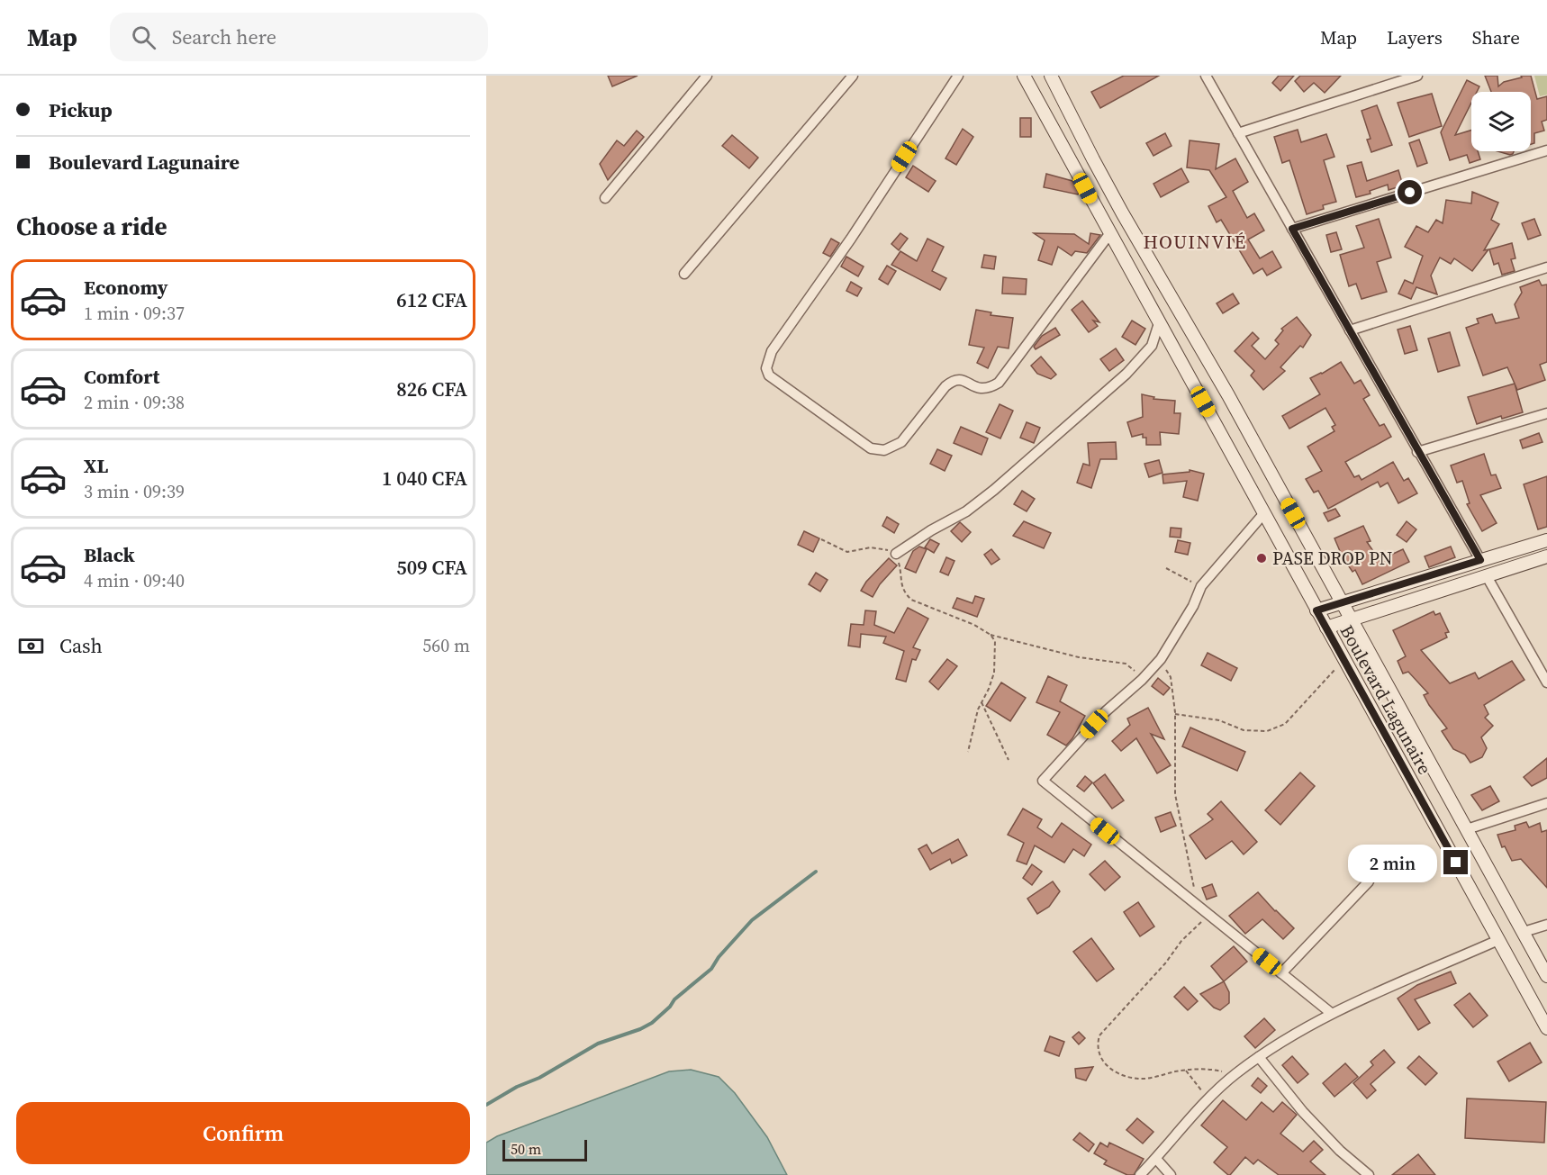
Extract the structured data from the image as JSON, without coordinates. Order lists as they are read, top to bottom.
{
  "streets": {
    "main road": ["Boulevard Lagunaire"]
  },
  "districts": ["HOUINVIÉ"],
  "places": ["PASE DROP PN"],
  "scale_bar": "50 m",
  "page": {
    "header": "Map",
    "search": "Search here",
    "nav": ["Map", "Layers", "Share"],
    "banner": ["Pickup", "Boulevard Lagunaire"],
    "heading": "Choose a ride",
    "list": [
      {
        "name": "Economy",
        "note": "1 min · 09:37",
        "value": "612 CFA"
      },
      {
        "name": "Comfort",
        "note": "2 min · 09:38",
        "value": "826 CFA"
      },
      {
        "name": "XL",
        "note": "3 min · 09:39",
        "value": "1 040 CFA"
      },
      {
        "name": "Black",
        "note": "4 min · 09:40",
        "value": "509 CFA"
      }
    ],
    "pay": ["Cash", "560 m"],
    "bubble": "2 min",
    "buttons": "Confirm",
    "scale": "50 m"
  }
}
